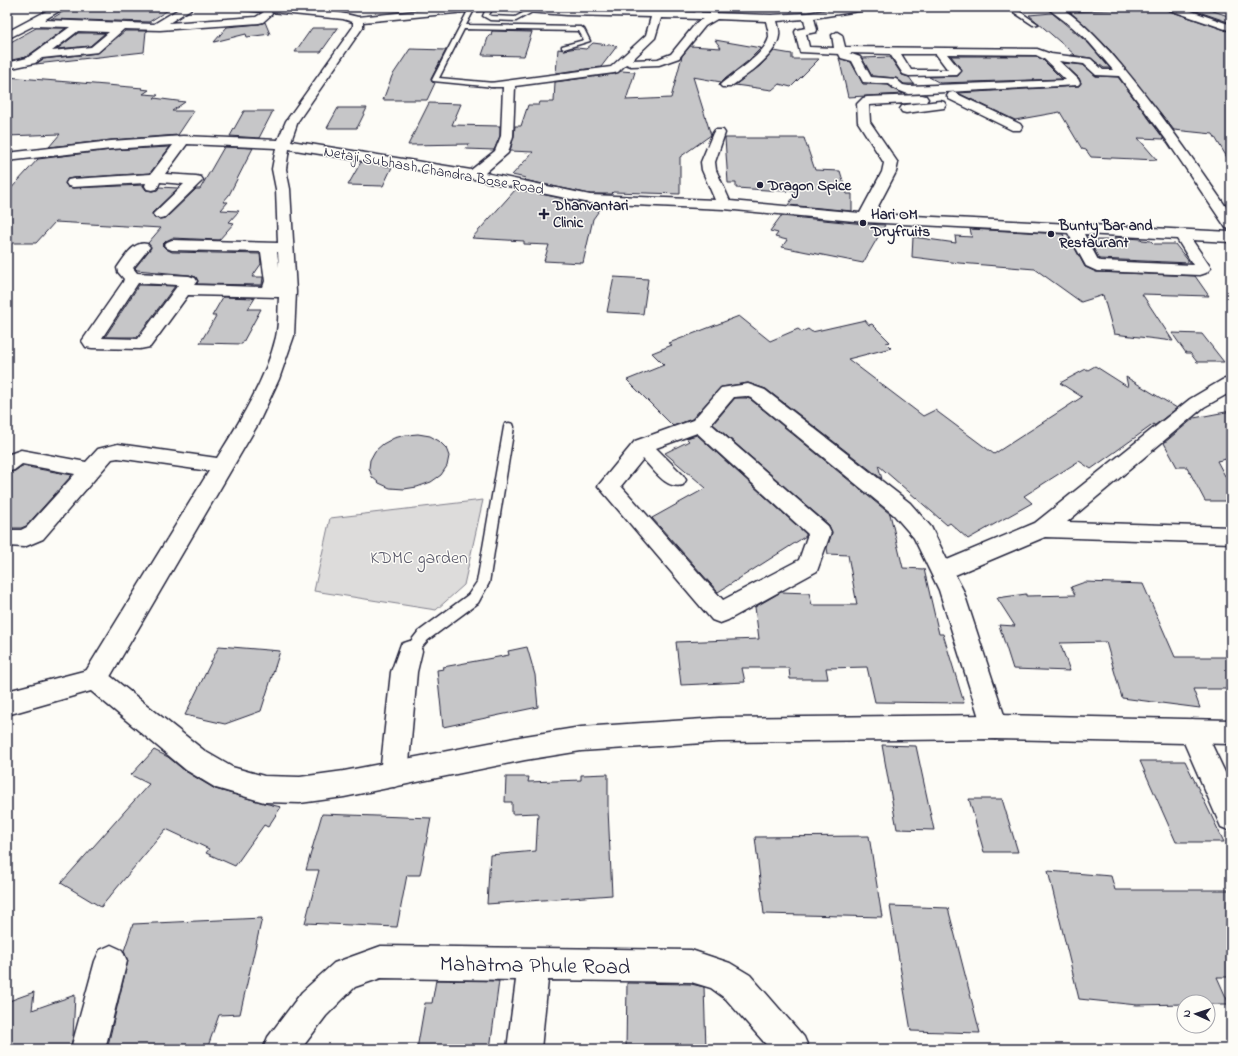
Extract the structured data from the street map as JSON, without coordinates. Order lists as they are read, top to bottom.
{
  "streets": {
    "street": ["Netaji Subhash Chandra Bose Road", "Mahatma Phule Road"]
  },
  "parks": ["KDMC garden"],
  "places": {
    "other": ["Dragon Spice", "Hari OM Dryfruits", "Bunty Bar and Restaurant"],
    "health": ["Dhanvantari Clinic"]
  },
  "north": "left"
}
